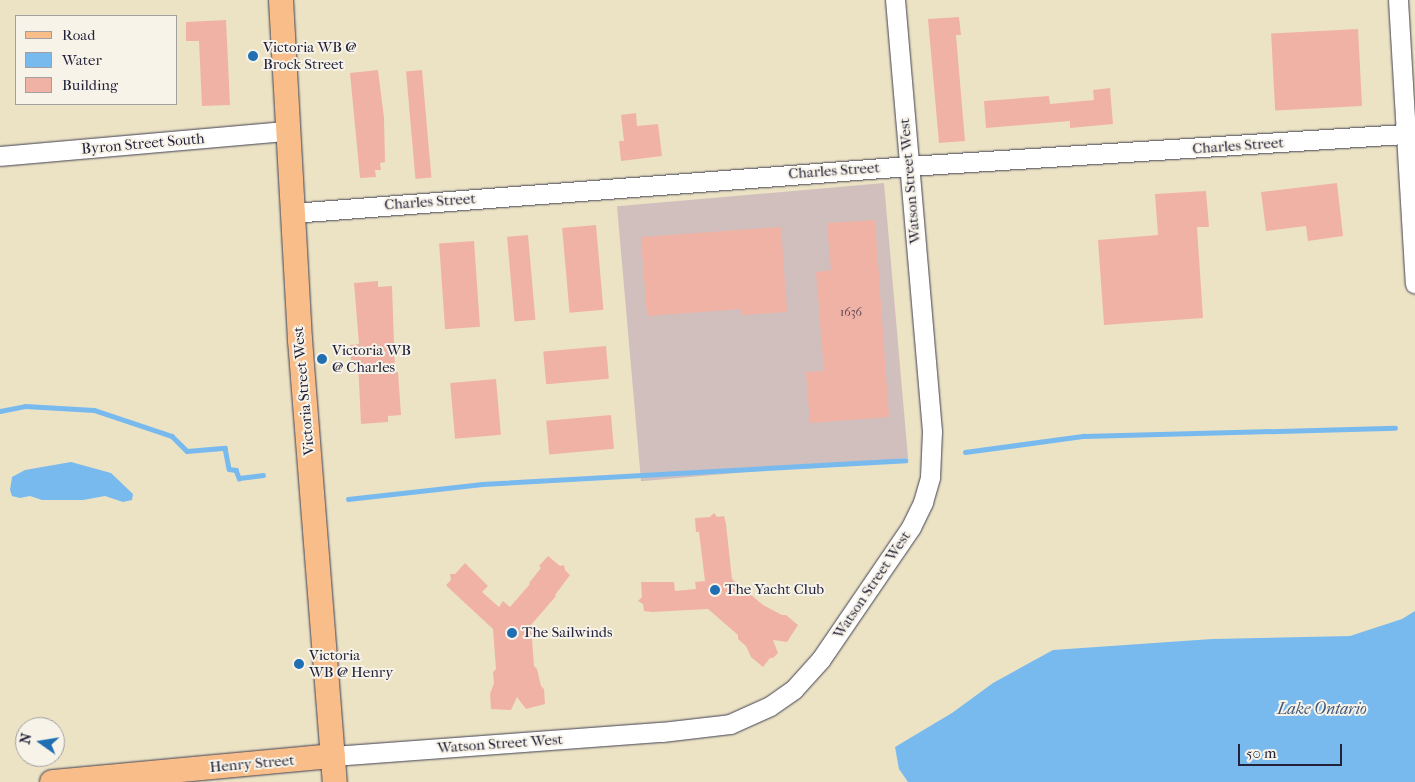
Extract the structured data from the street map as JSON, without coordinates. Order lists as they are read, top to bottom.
{
  "streets": {
    "main road": ["Victoria Street West", "Henry Street"],
    "street": ["Byron Street South", "Charles Street", "Watson Street West"]
  },
  "crossings": [
    ["Byron Street South", "Victoria Street West"],
    ["Charles Street", "Watson Street West"],
    ["Charles Street", "Victoria Street West"],
    ["Watson Street West", "Victoria Street West"],
    ["Watson Street West", "Henry Street"],
    ["Victoria Street West", "Henry Street"]
  ],
  "water": ["Lake Ontario"],
  "places": [
    "Victoria WB @ Brock Street",
    "Victoria WB @ Charles",
    "The Yacht Club",
    "The Sailwinds",
    "Victoria WB @ Henry"
  ],
  "house_numbers": ["1636"],
  "legend": ["Road", "Water", "Building"],
  "scale_bar": "50 m",
  "north": "left"
}
